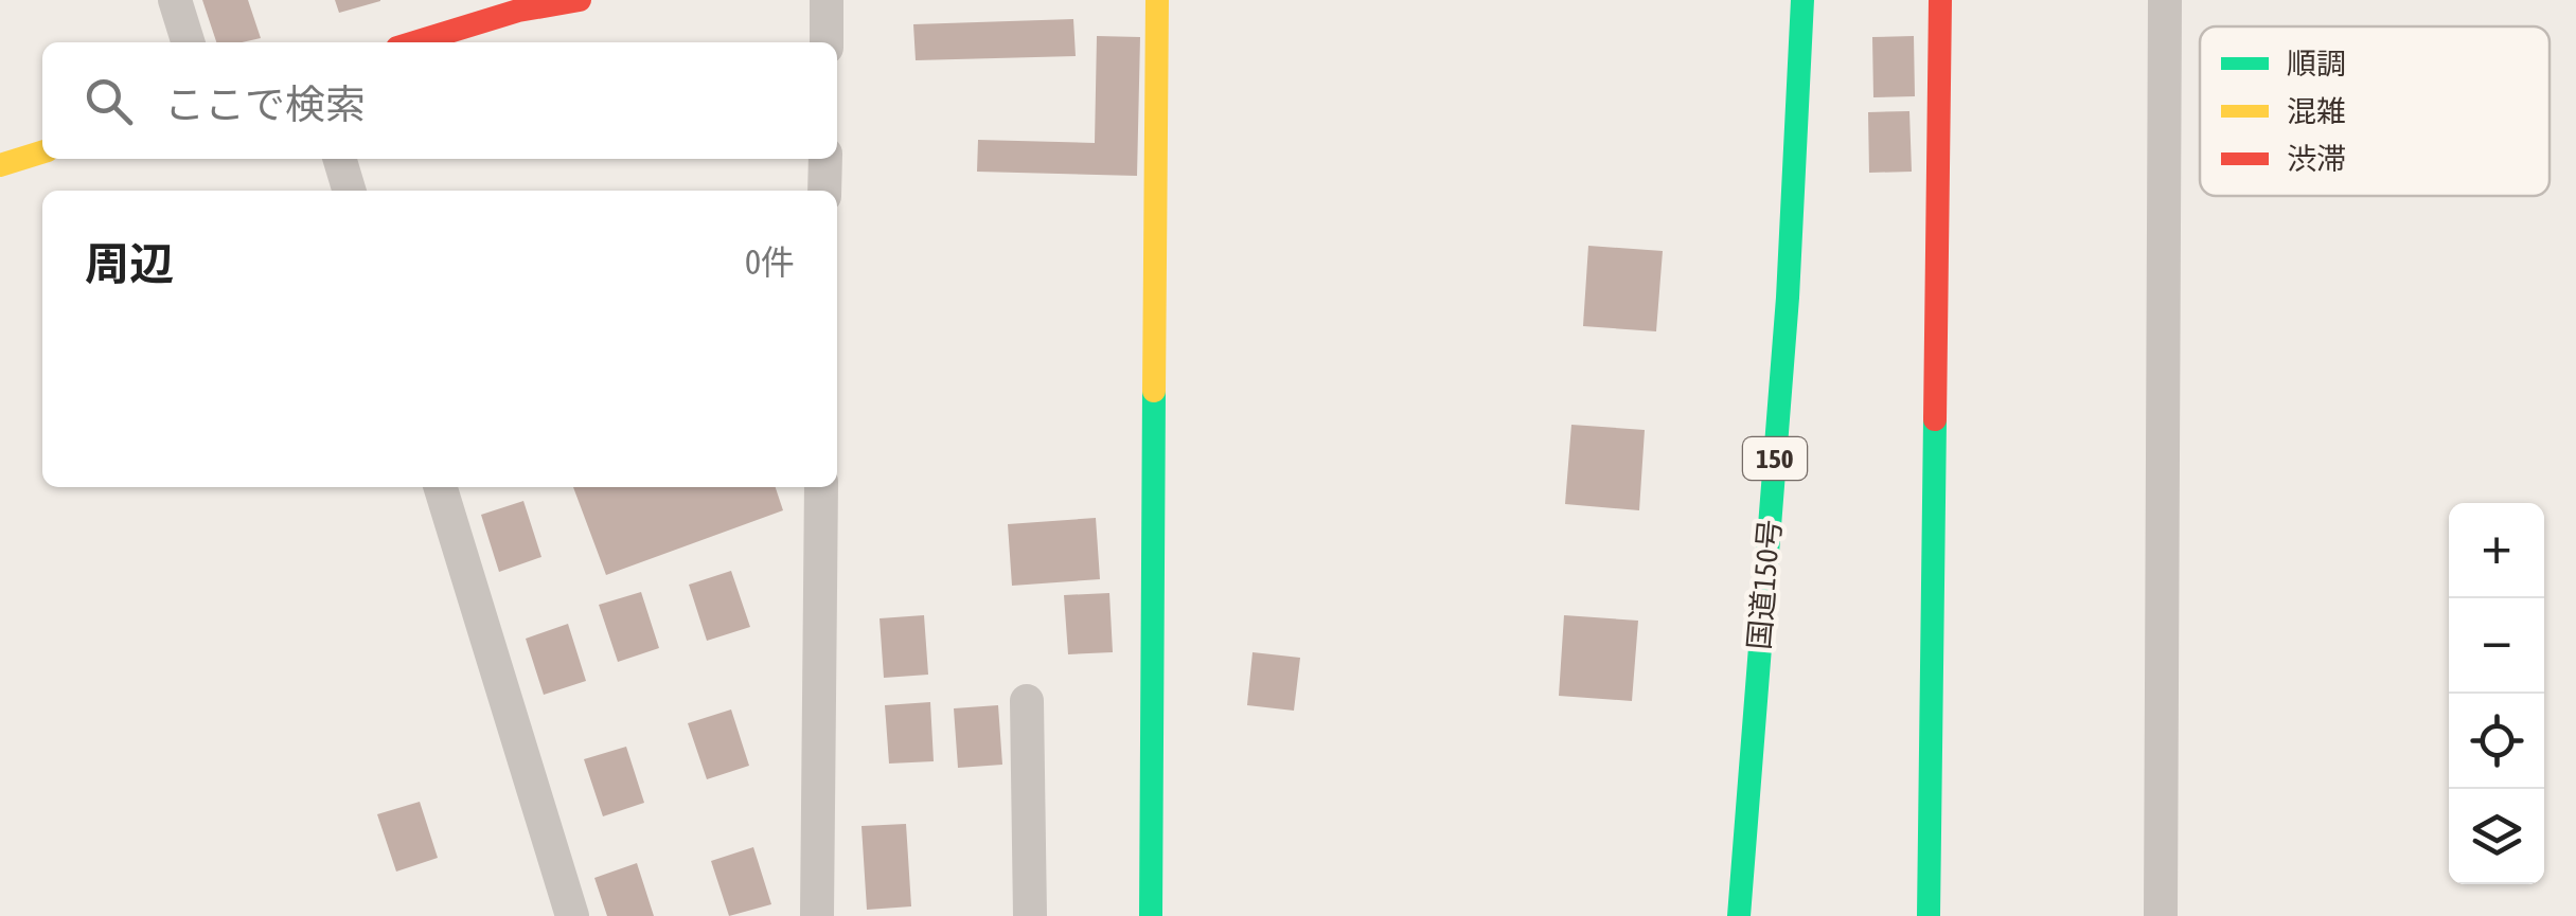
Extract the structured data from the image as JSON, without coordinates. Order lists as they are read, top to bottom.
{
  "streets": {
    "main road": ["150", "国道150号"]
  },
  "legend": ["順調", "混雑", "渋滞"],
  "page": {
    "search": "ここで検索",
    "heading": ["周辺", "0件"],
    "map_buttons": ["+", "−"]
  }
}
